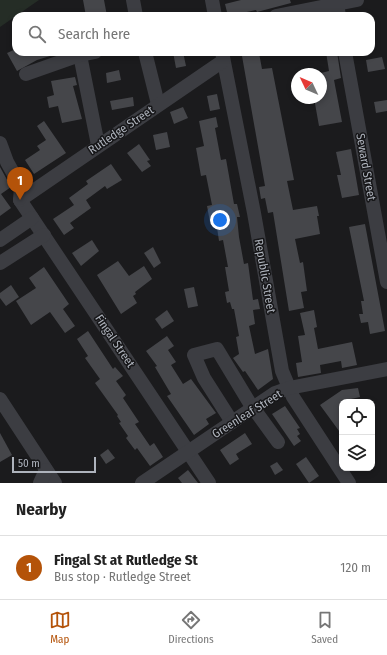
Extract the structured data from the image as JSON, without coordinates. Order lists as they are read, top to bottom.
{
  "streets": {
    "street": [
      "Rutledge Street",
      "Seward Street",
      "Republic Street",
      "Fingal Street",
      "Greenleaf Street"
    ]
  },
  "crossings": [
    ["Rutledge Street", "Republic Street"],
    ["Rutledge Street", "Fingal Street"],
    ["Republic Street", "Greenleaf Street"],
    ["Fingal Street", "Greenleaf Street"]
  ],
  "scale_bar": "50 m",
  "north": "top left",
  "page": {
    "search": "Search here",
    "pins": "1",
    "scale": "50 m",
    "heading": "Nearby",
    "list": [
      {
        "mark": "1",
        "name": "Fingal St at Rutledge St",
        "note": "Bus stop · Rutledge Street",
        "value": "120 m"
      }
    ],
    "nav": ["Map", "Directions", "Saved"]
  }
}
